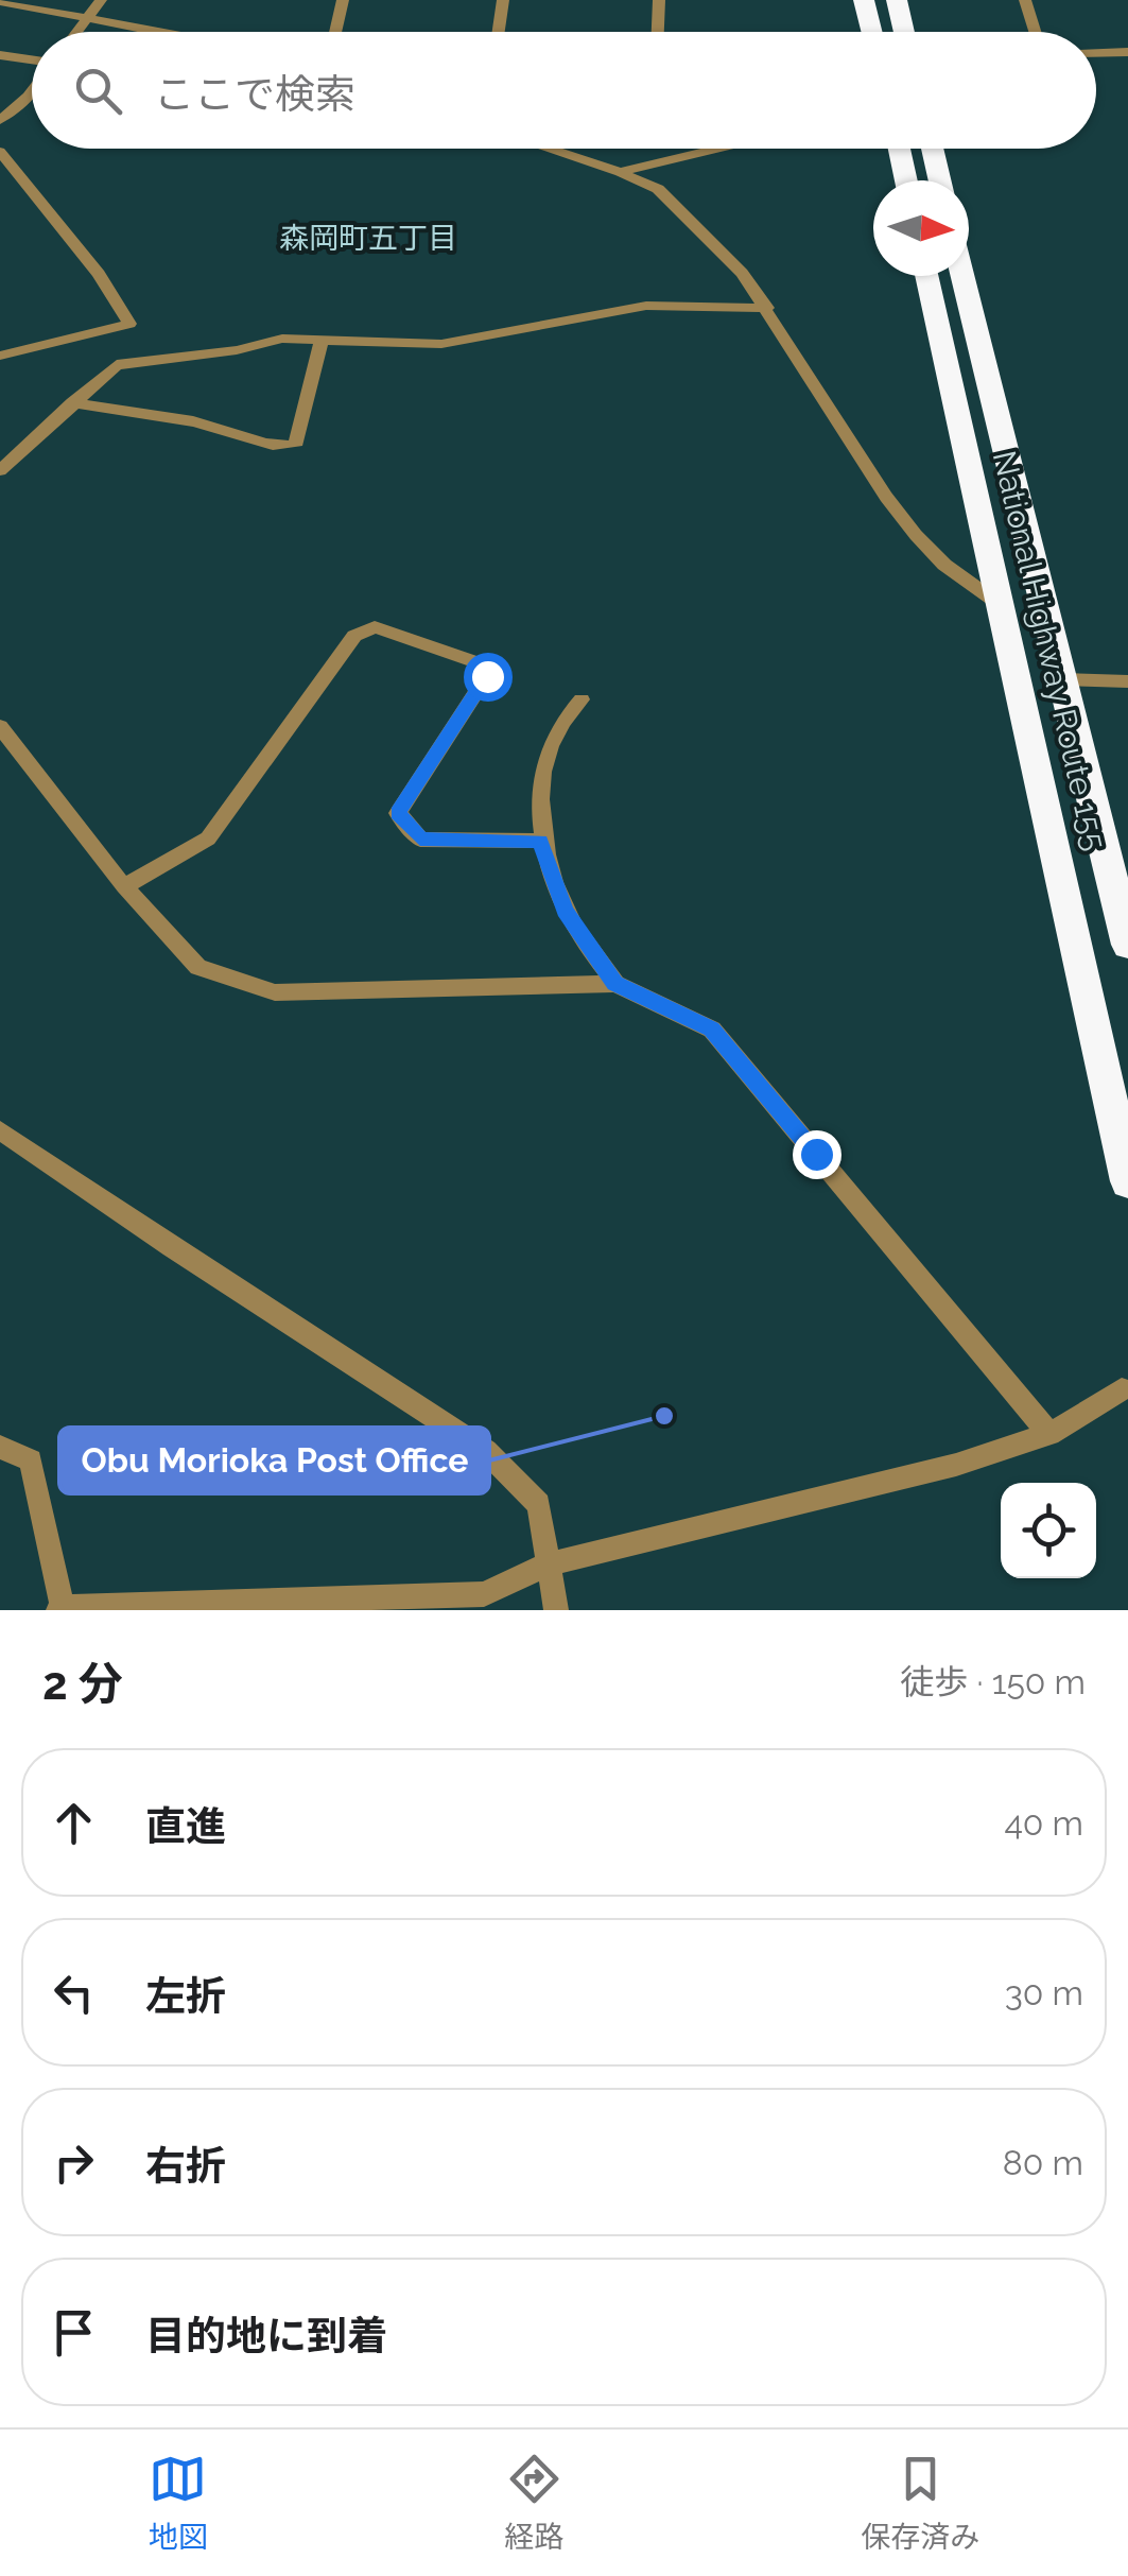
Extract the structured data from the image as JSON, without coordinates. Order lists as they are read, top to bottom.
{
  "streets": {
    "highway": ["National Highway Route 155"]
  },
  "districts": ["森岡町五丁目"],
  "places": ["Obu Morioka Post Office"],
  "north": "right",
  "page": {
    "search": "ここで検索",
    "heading": ["2 分", "徒歩 · 150 m"],
    "list": [
      ["直進", "40 m"],
      ["左折", "30 m"],
      ["右折", "80 m"],
      "目的地に到着"
    ],
    "nav": ["地図", "経路", "保存済み"]
  }
}
